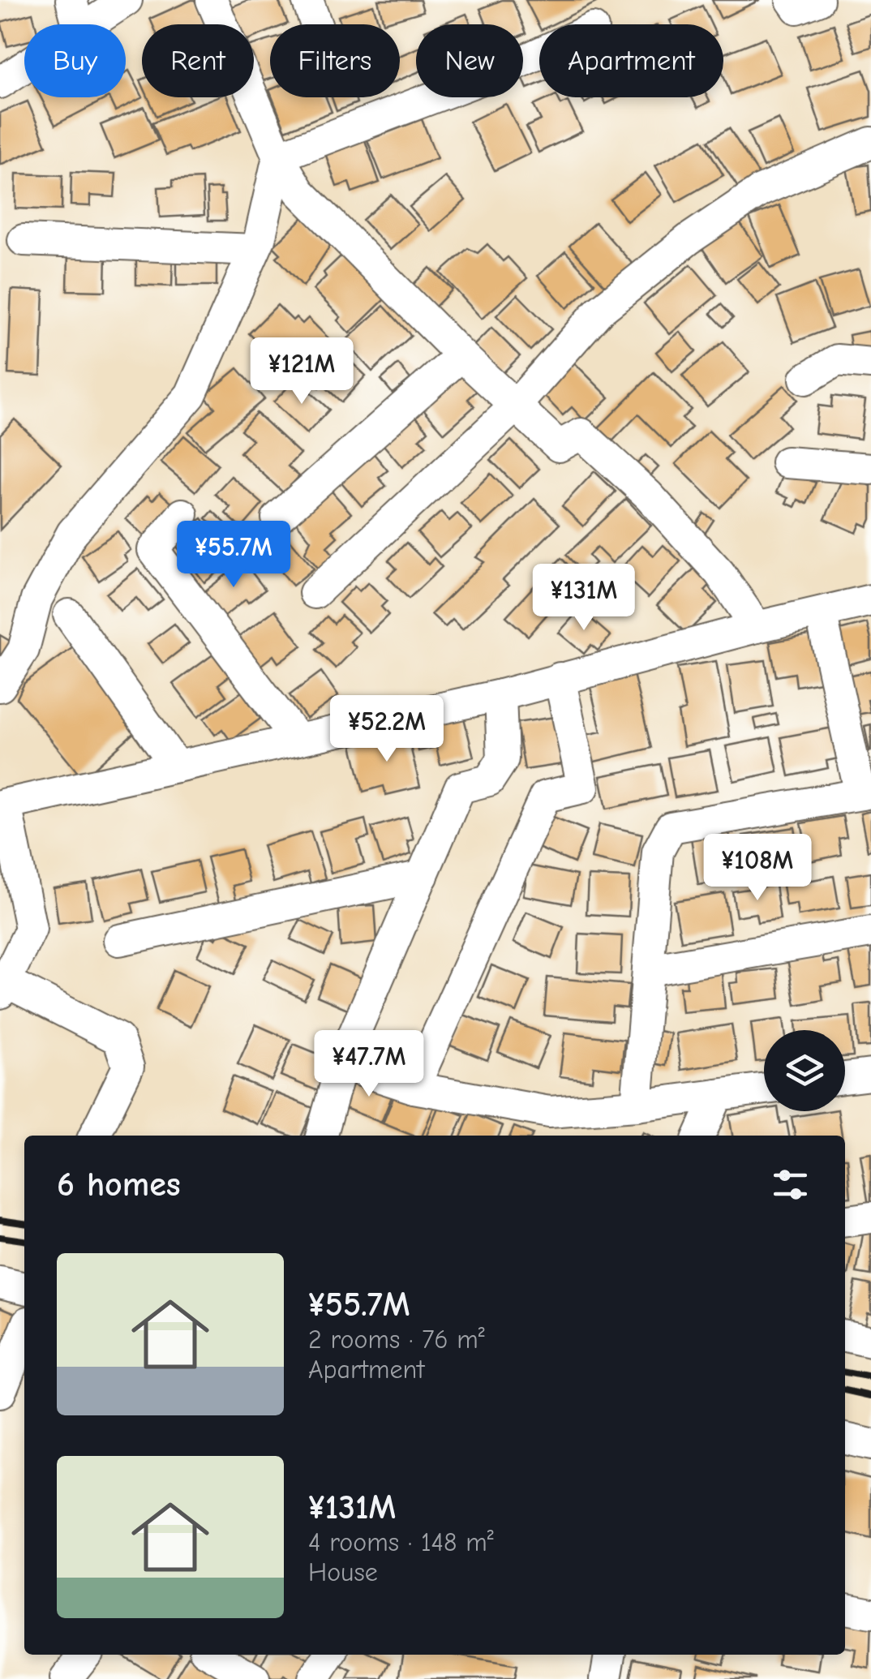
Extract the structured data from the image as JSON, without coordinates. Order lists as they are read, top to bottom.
{
  "page": {
    "chip": [
      "Buy",
      "Rent",
      "Filters",
      "New",
      "Apartment"
    ],
    "price": [
      "¥121M",
      "¥55.7M",
      "¥131M",
      "¥52.2M",
      "¥108M",
      "¥47.7M"
    ],
    "heading": "6 homes",
    "list": [
      {
        "name": "¥55.7M",
        "note": "2 rooms · 76 m² · Apartment"
      },
      {
        "name": "¥131M",
        "note": "4 rooms · 148 m² · House"
      }
    ]
  }
}
